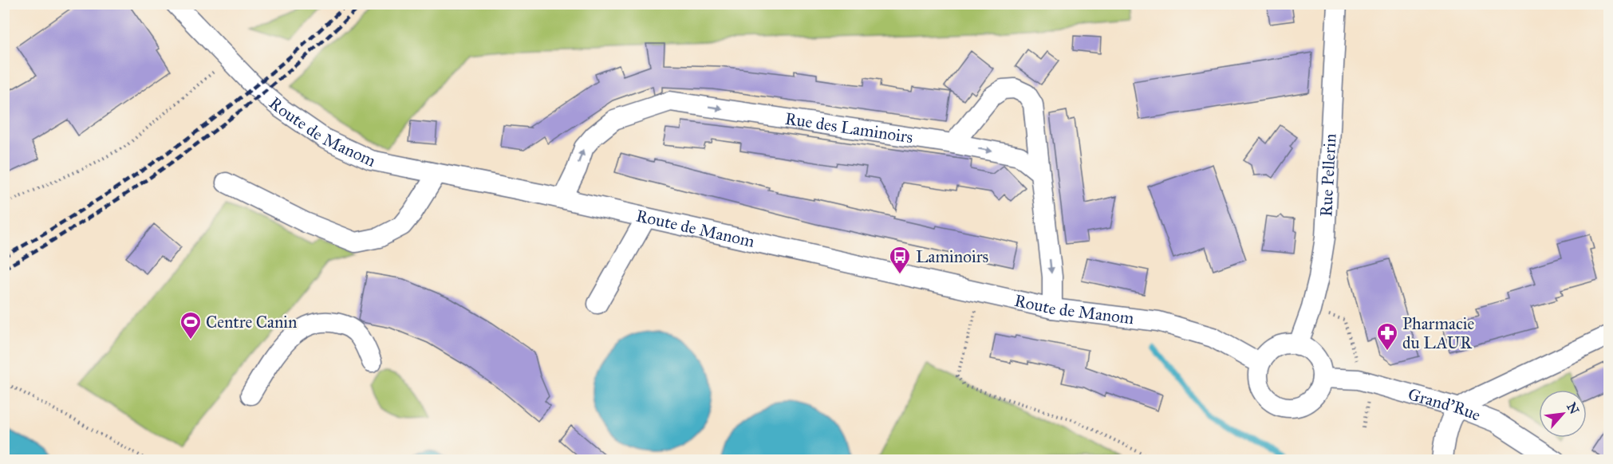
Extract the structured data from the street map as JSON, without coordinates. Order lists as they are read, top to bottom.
{
  "streets": {
    "street": [
      "Rue des Laminoirs",
      "Route de Manom",
      "Rue Pellerin",
      "Grand'Rue"
    ]
  },
  "crossings": [
    ["Rue des Laminoirs", "Route de Manom"],
    ["Route de Manom", "Rue Pellerin"],
    ["Route de Manom", "Grand'Rue"],
    ["Rue Pellerin", "Grand'Rue"]
  ],
  "one_way": ["Rue des Laminoirs"],
  "places": {
    "bus stop": ["Laminoirs"],
    "sports": ["Centre Canin"],
    "pharmacy": ["Pharmacie du LAUR"]
  },
  "north": "top right"
}
